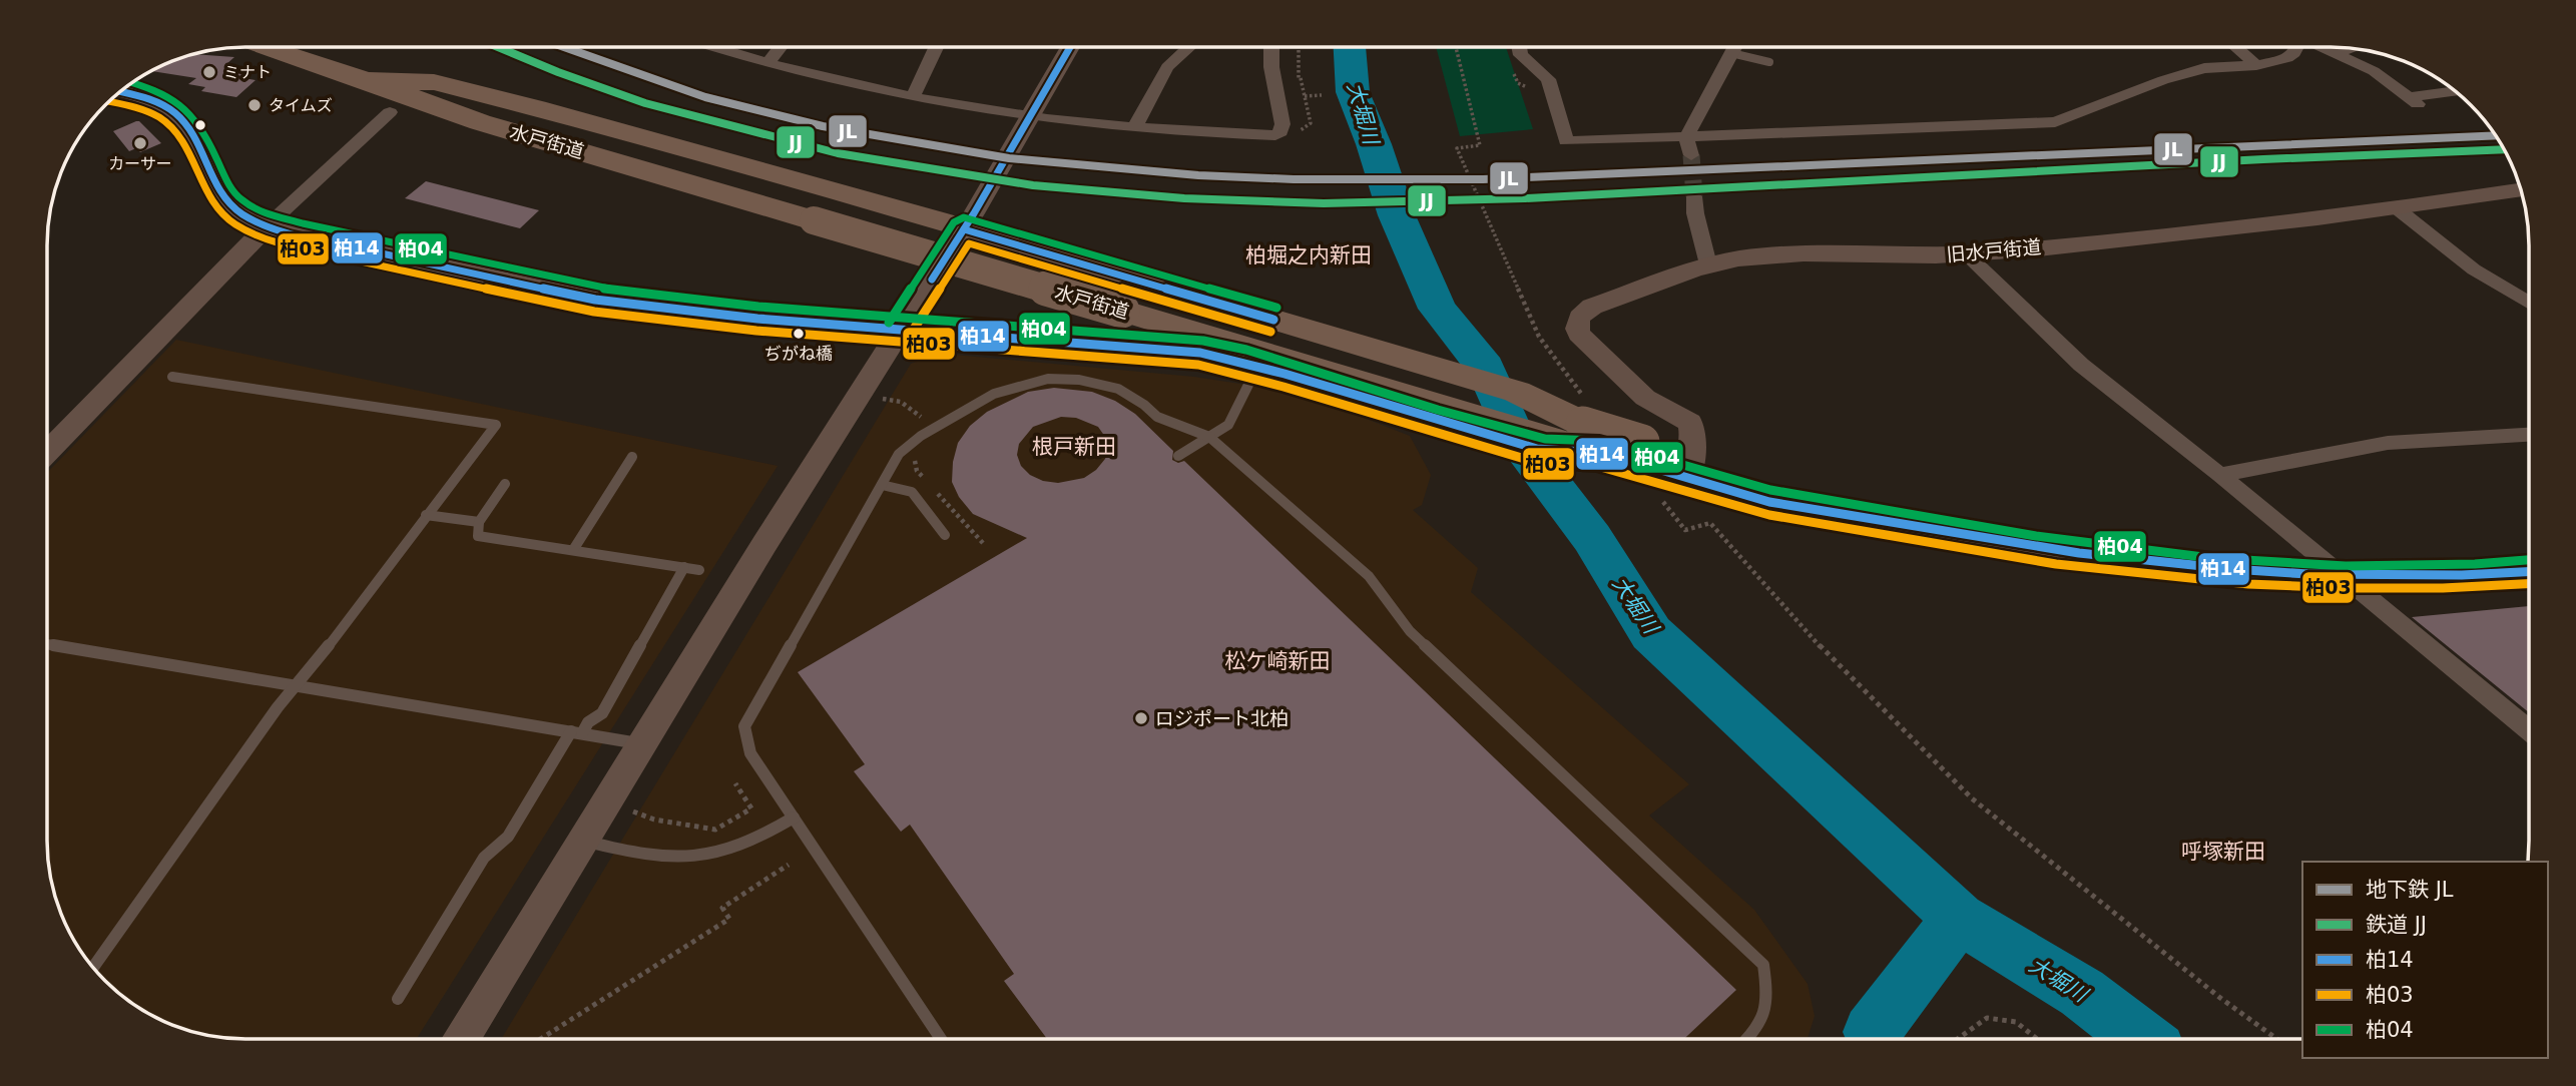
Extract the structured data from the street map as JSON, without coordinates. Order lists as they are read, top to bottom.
{
  "streets": {
    "highway": ["水戸街道"],
    "street": ["旧水戸街道"]
  },
  "crossings": [
    ["水戸街道", "旧水戸街道"]
  ],
  "districts": [
    "柏堀之内新田",
    "根戸新田",
    "松ケ崎新田",
    "呼塚新田"
  ],
  "water": ["大堀川"],
  "places": [
    "ミナト",
    "タイムズ",
    "カーサー",
    "ぢがね橋",
    "ロジポート北柏"
  ],
  "lines": [
    "transit line 柏14",
    "metro line JL",
    "rail line JJ",
    "transit line 柏04",
    "transit line 柏03"
  ],
  "legend": [
    "地下鉄 JL",
    "鉄道 JJ",
    "柏14",
    "柏03",
    "柏04"
  ]
}
